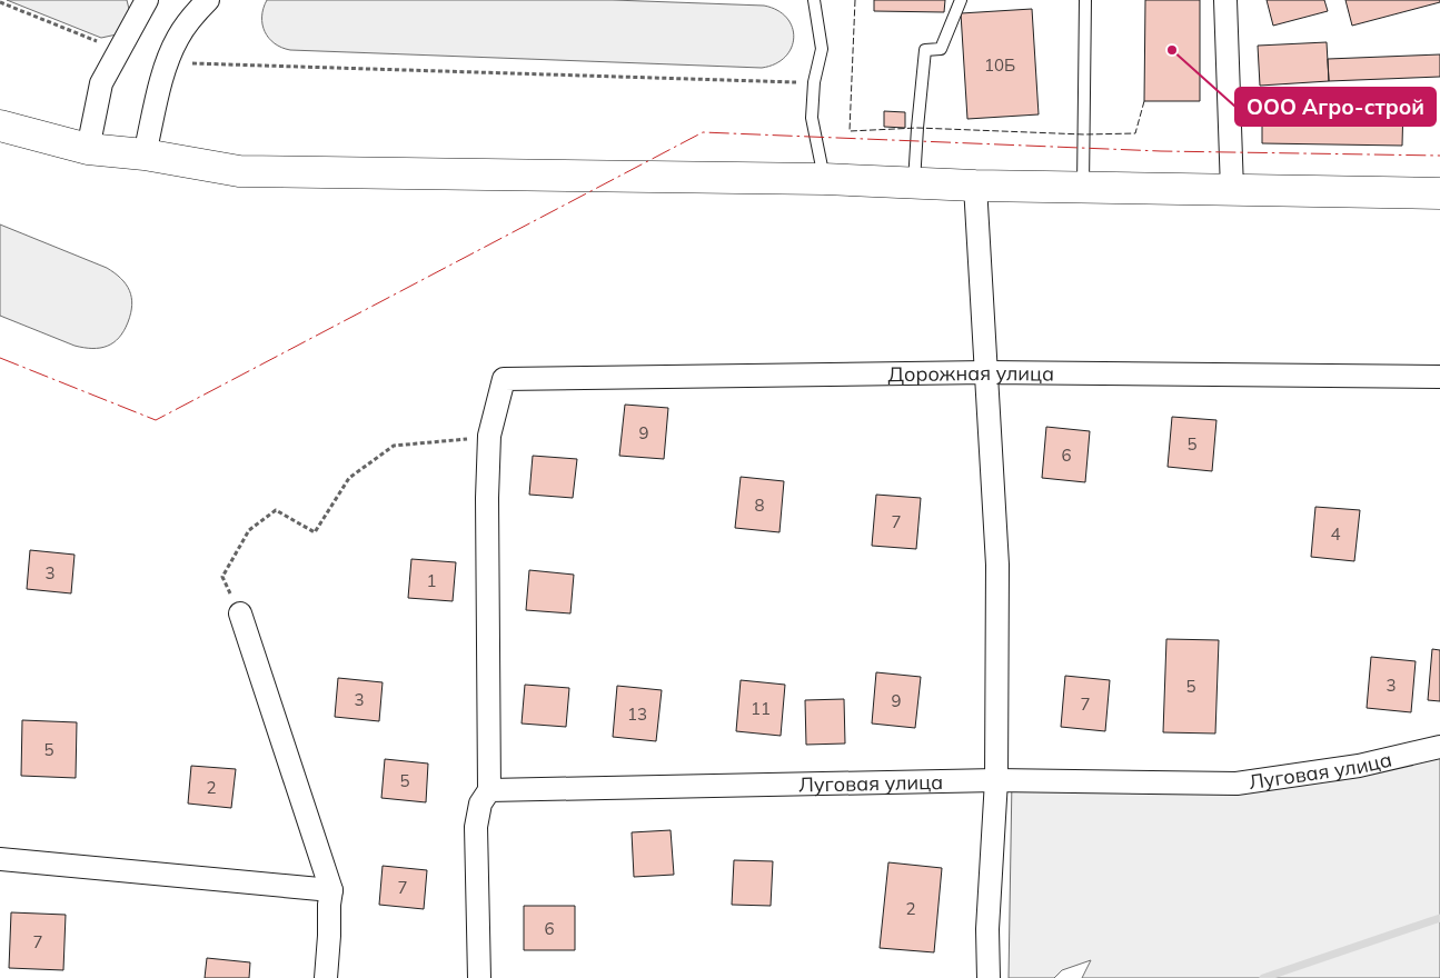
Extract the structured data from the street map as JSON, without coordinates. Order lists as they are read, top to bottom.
{
  "streets": {
    "street": ["Дорожная улица", "Луговая улица"]
  },
  "places": ["ООО Агро-строй"],
  "house_numbers": [
    "10Б",
    "9",
    "5",
    "6",
    "8",
    "7",
    "4",
    "3",
    "1",
    "3",
    "5",
    "3",
    "9",
    "7",
    "11",
    "13",
    "5",
    "5",
    "2",
    "7",
    "2",
    "6",
    "7"
  ]
}
